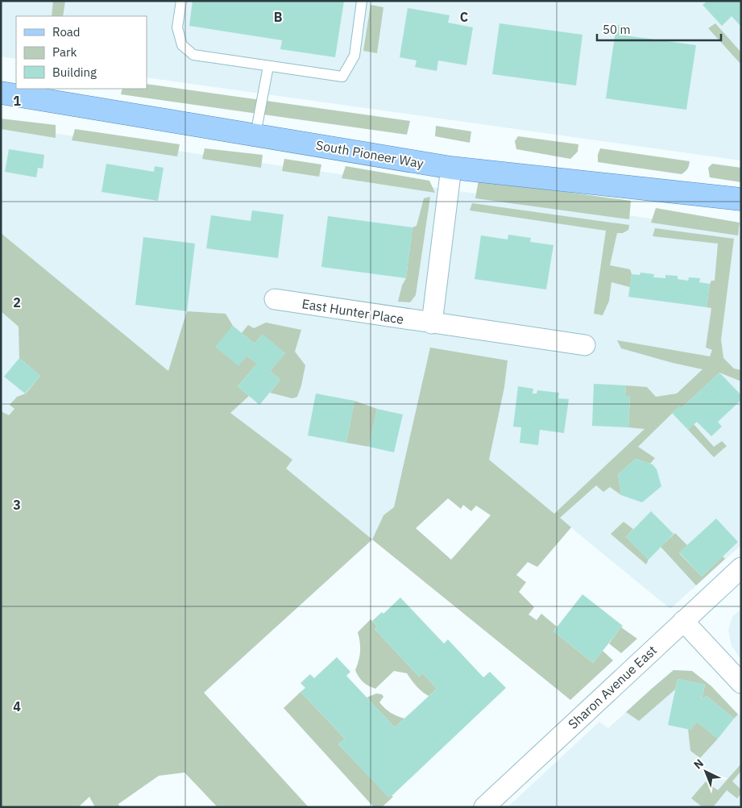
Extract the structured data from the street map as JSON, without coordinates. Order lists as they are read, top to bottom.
{
  "streets": {
    "main road": ["South Pioneer Way"],
    "street": ["East Hunter Place", "Sharon Avenue East"]
  },
  "legend": ["Road", "Park", "Building"],
  "scale_bar": "50 m",
  "north": "top left",
  "grid": {
    "columns": ["B", "C"],
    "rows": [
      "1",
      "2",
      "3",
      "4"
    ]
  }
}
